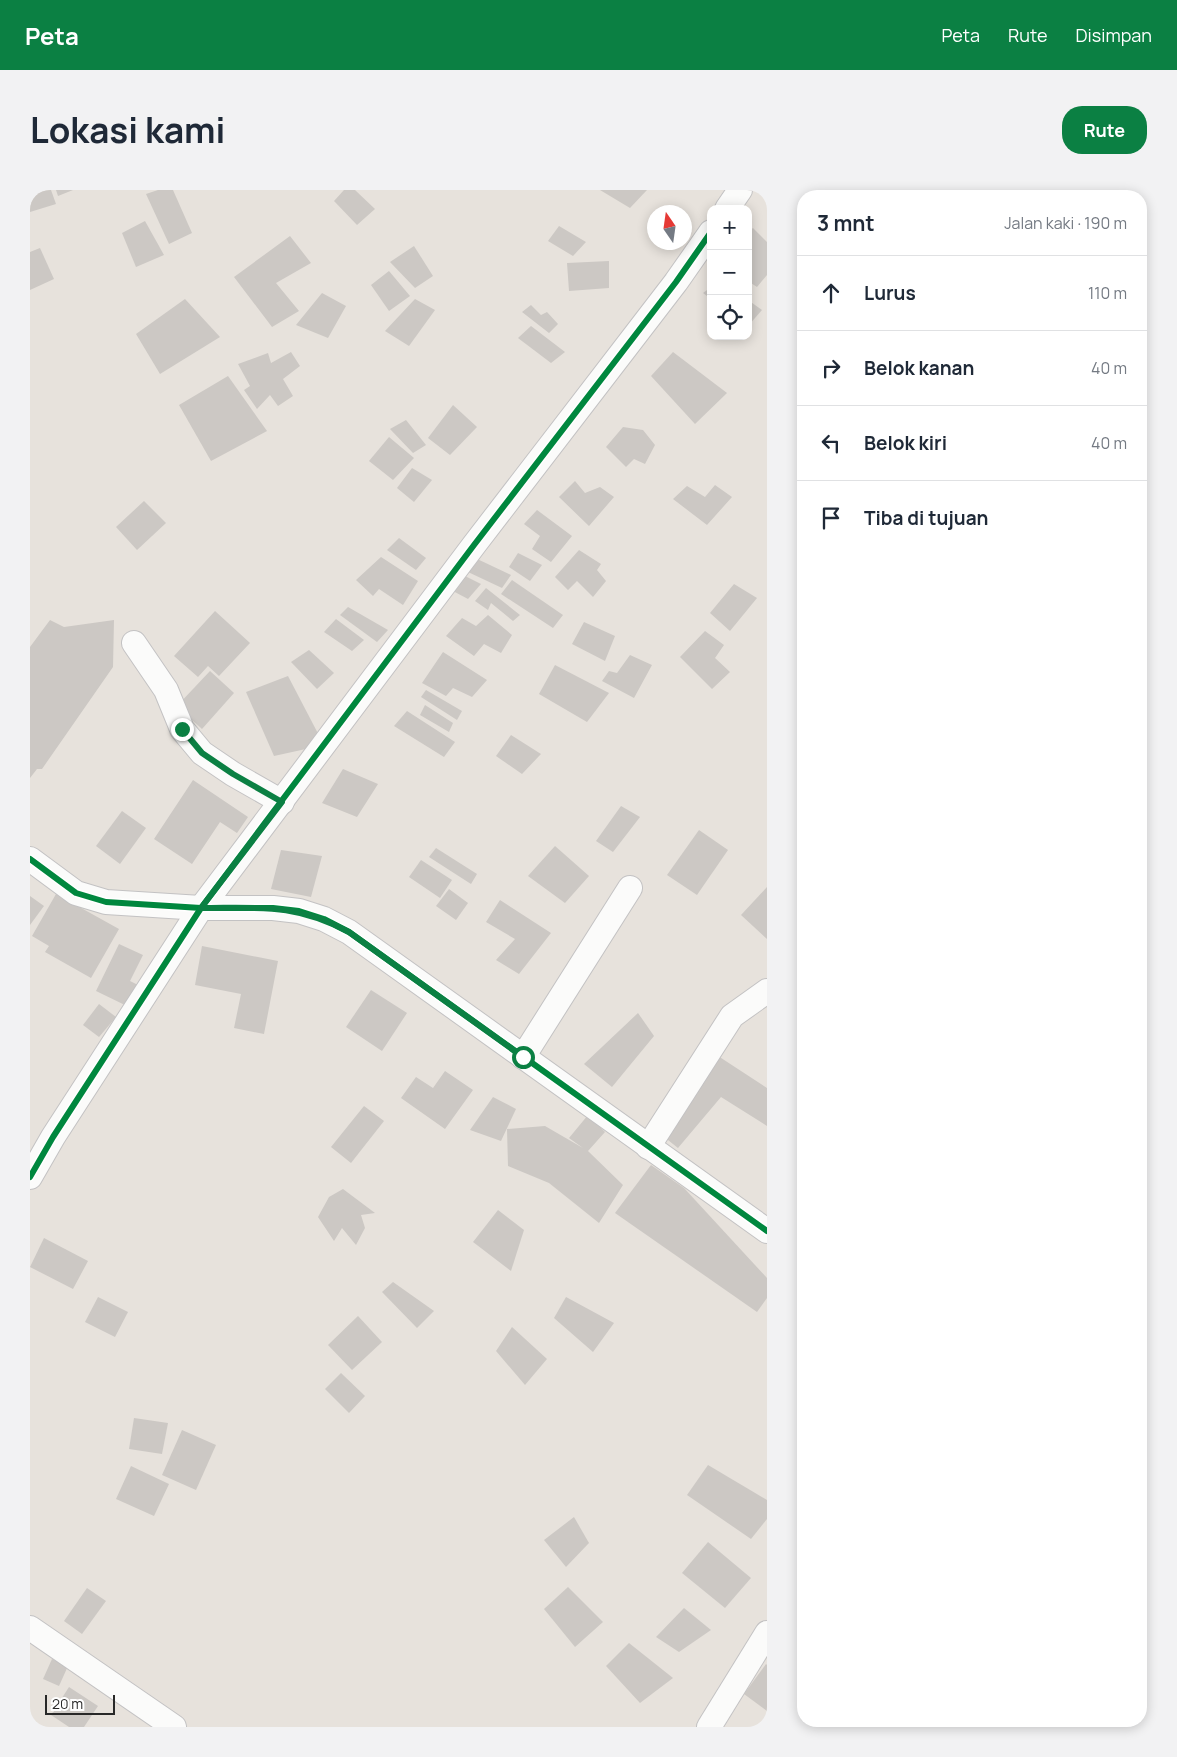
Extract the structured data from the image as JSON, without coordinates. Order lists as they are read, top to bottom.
{
  "scale_bar": "20 m",
  "north": "top",
  "page": {
    "header": "Peta",
    "nav": ["Peta", "Rute", "Disimpan"],
    "title": "Lokasi kami",
    "buttons": "Rute",
    "heading": ["3 mnt", "Jalan kaki · 190 m"],
    "map_buttons": ["+", "−"],
    "list": [
      ["Lurus", "110 m"],
      ["Belok kanan", "40 m"],
      ["Belok kiri", "40 m"],
      "Tiba di tujuan"
    ],
    "scale": "20 m"
  }
}
